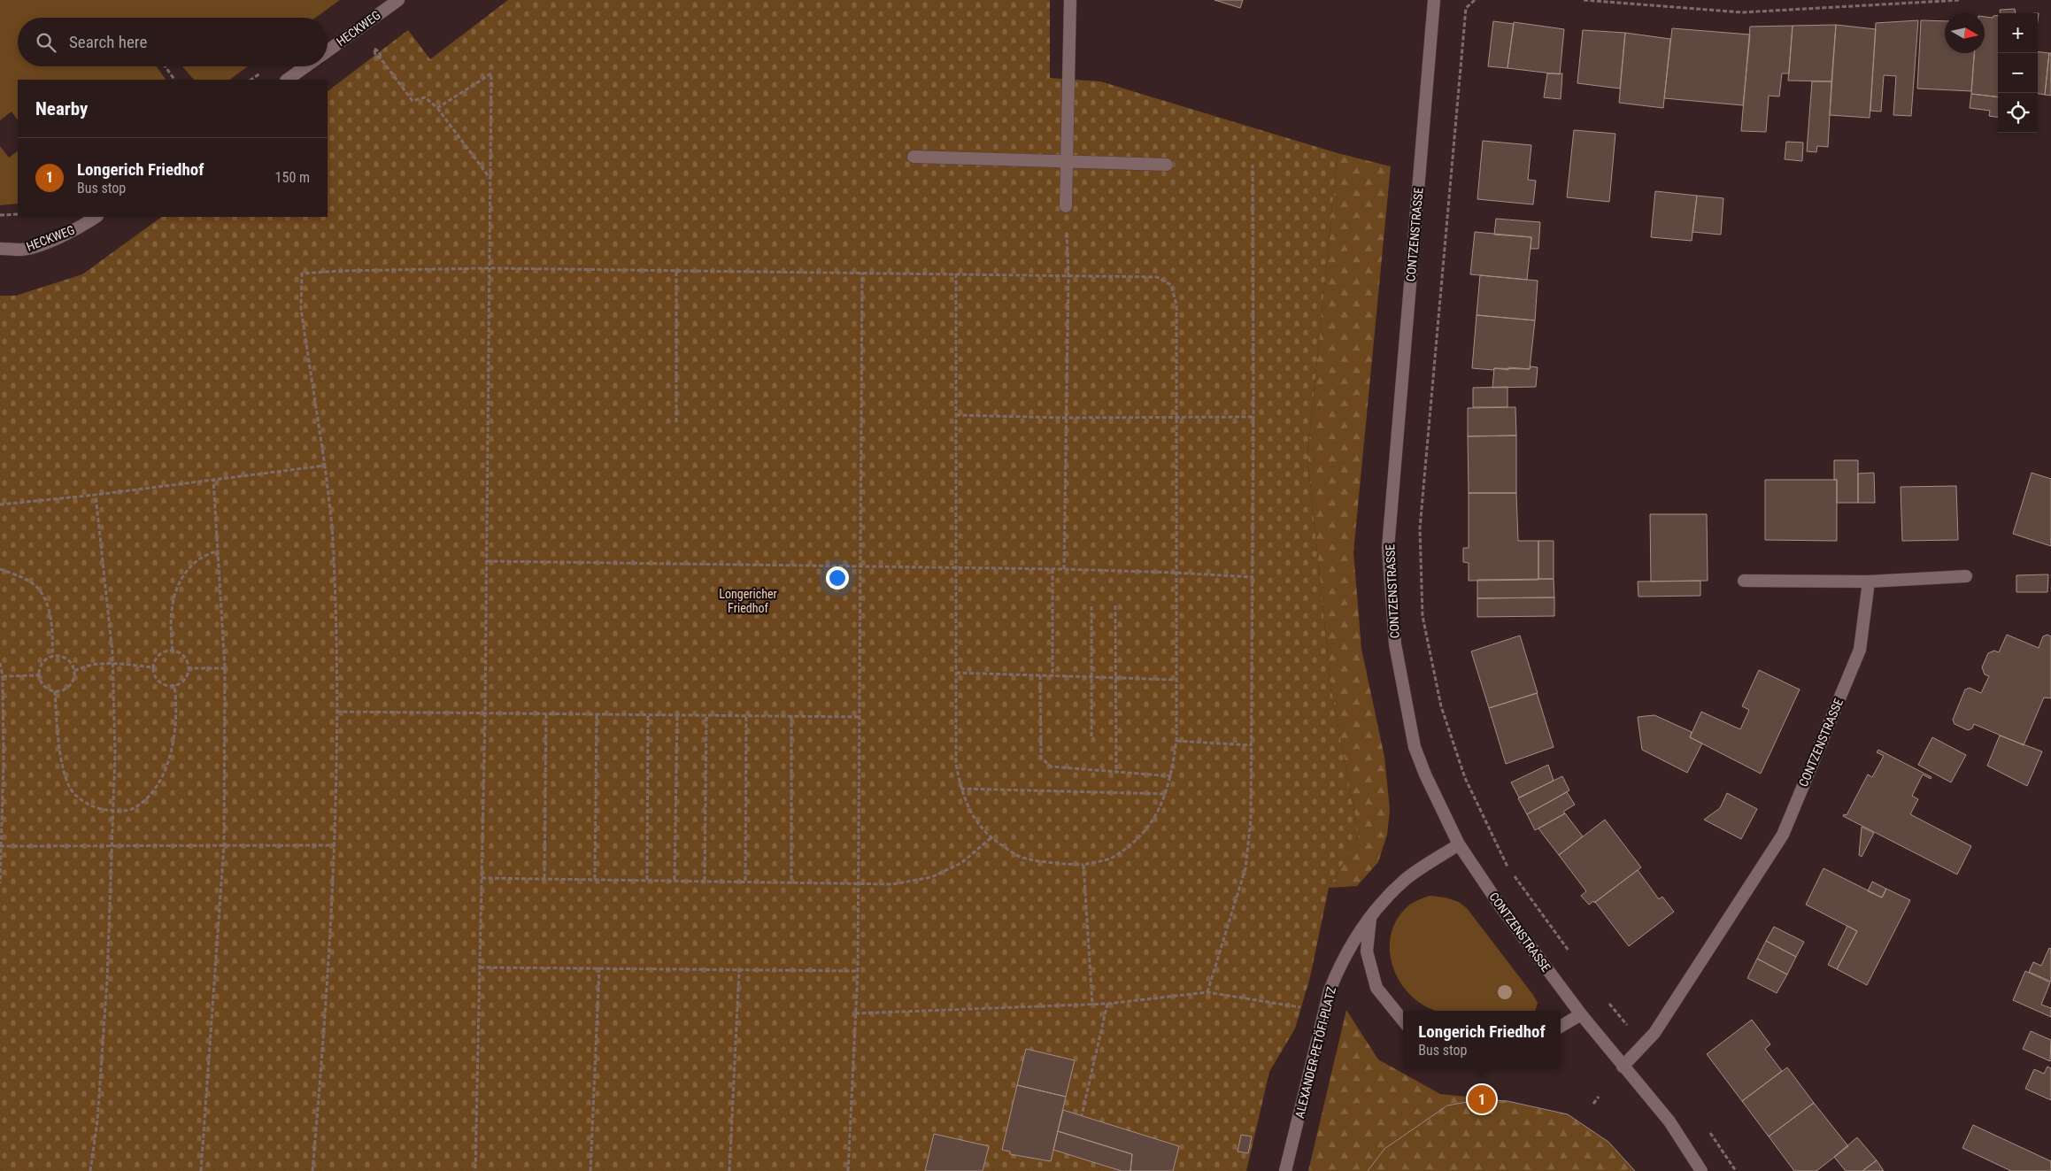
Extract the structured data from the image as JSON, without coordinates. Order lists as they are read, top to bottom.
{
  "streets": {
    "street": ["HECKWEG", "CONTZENSTRASSE", "ALEXANDER-PETÖFI-PLATZ"]
  },
  "crossings": [
    ["CONTZENSTRASSE", "ALEXANDER-PETÖFI-PLATZ"]
  ],
  "parks": ["Longericher Friedhof"],
  "north": "right",
  "page": {
    "map_buttons": ["+", "−"],
    "search": "Search here",
    "heading": "Nearby",
    "list": [
      {
        "mark": "1",
        "name": "Longerich Friedhof",
        "note": "Bus stop",
        "value": "150 m"
      }
    ],
    "popup": ["Longerich Friedhof", "Bus stop"],
    "pins": "1"
  }
}
